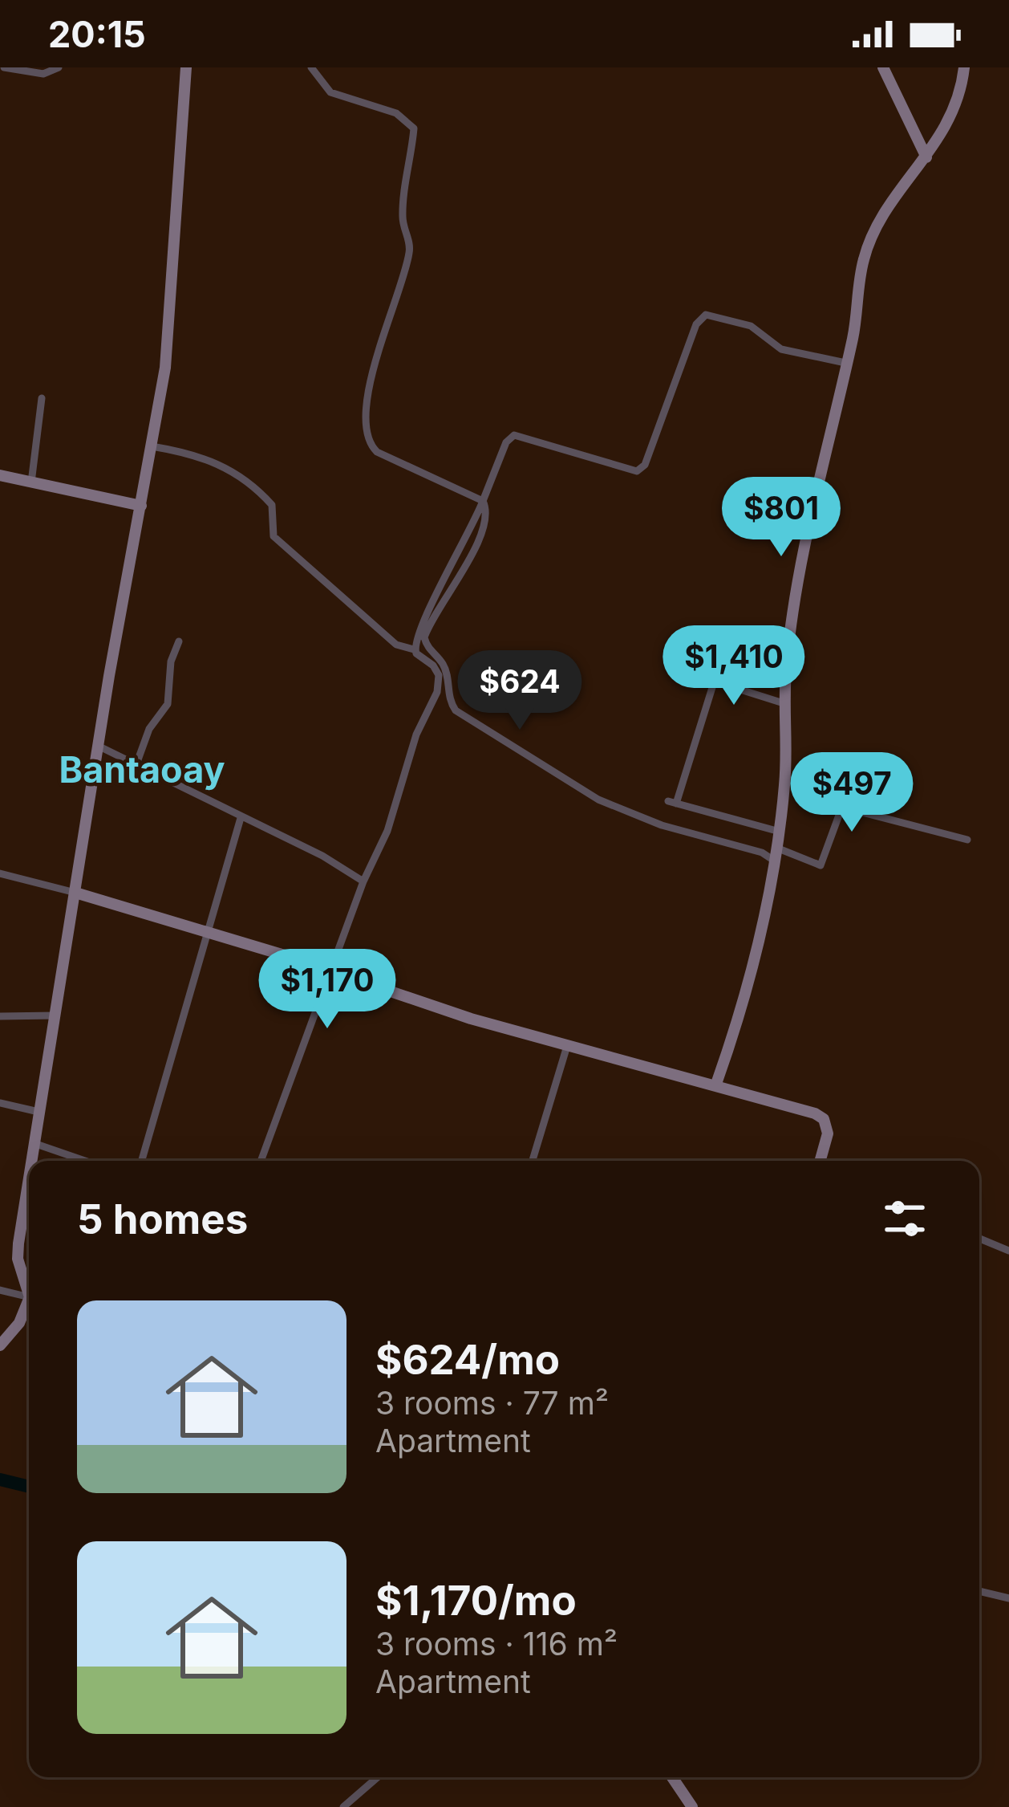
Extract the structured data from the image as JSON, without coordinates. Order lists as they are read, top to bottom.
{
  "districts": ["Bantaoay"],
  "page": {
    "status": "20:15",
    "price": [
      "$801",
      "$1,410",
      "$624",
      "$497",
      "$1,170"
    ],
    "heading": "5 homes",
    "list": [
      {
        "name": "$624/mo",
        "note": "3 rooms · 77 m² · Apartment"
      },
      {
        "name": "$1,170/mo",
        "note": "3 rooms · 116 m² · Apartment"
      }
    ]
  }
}
